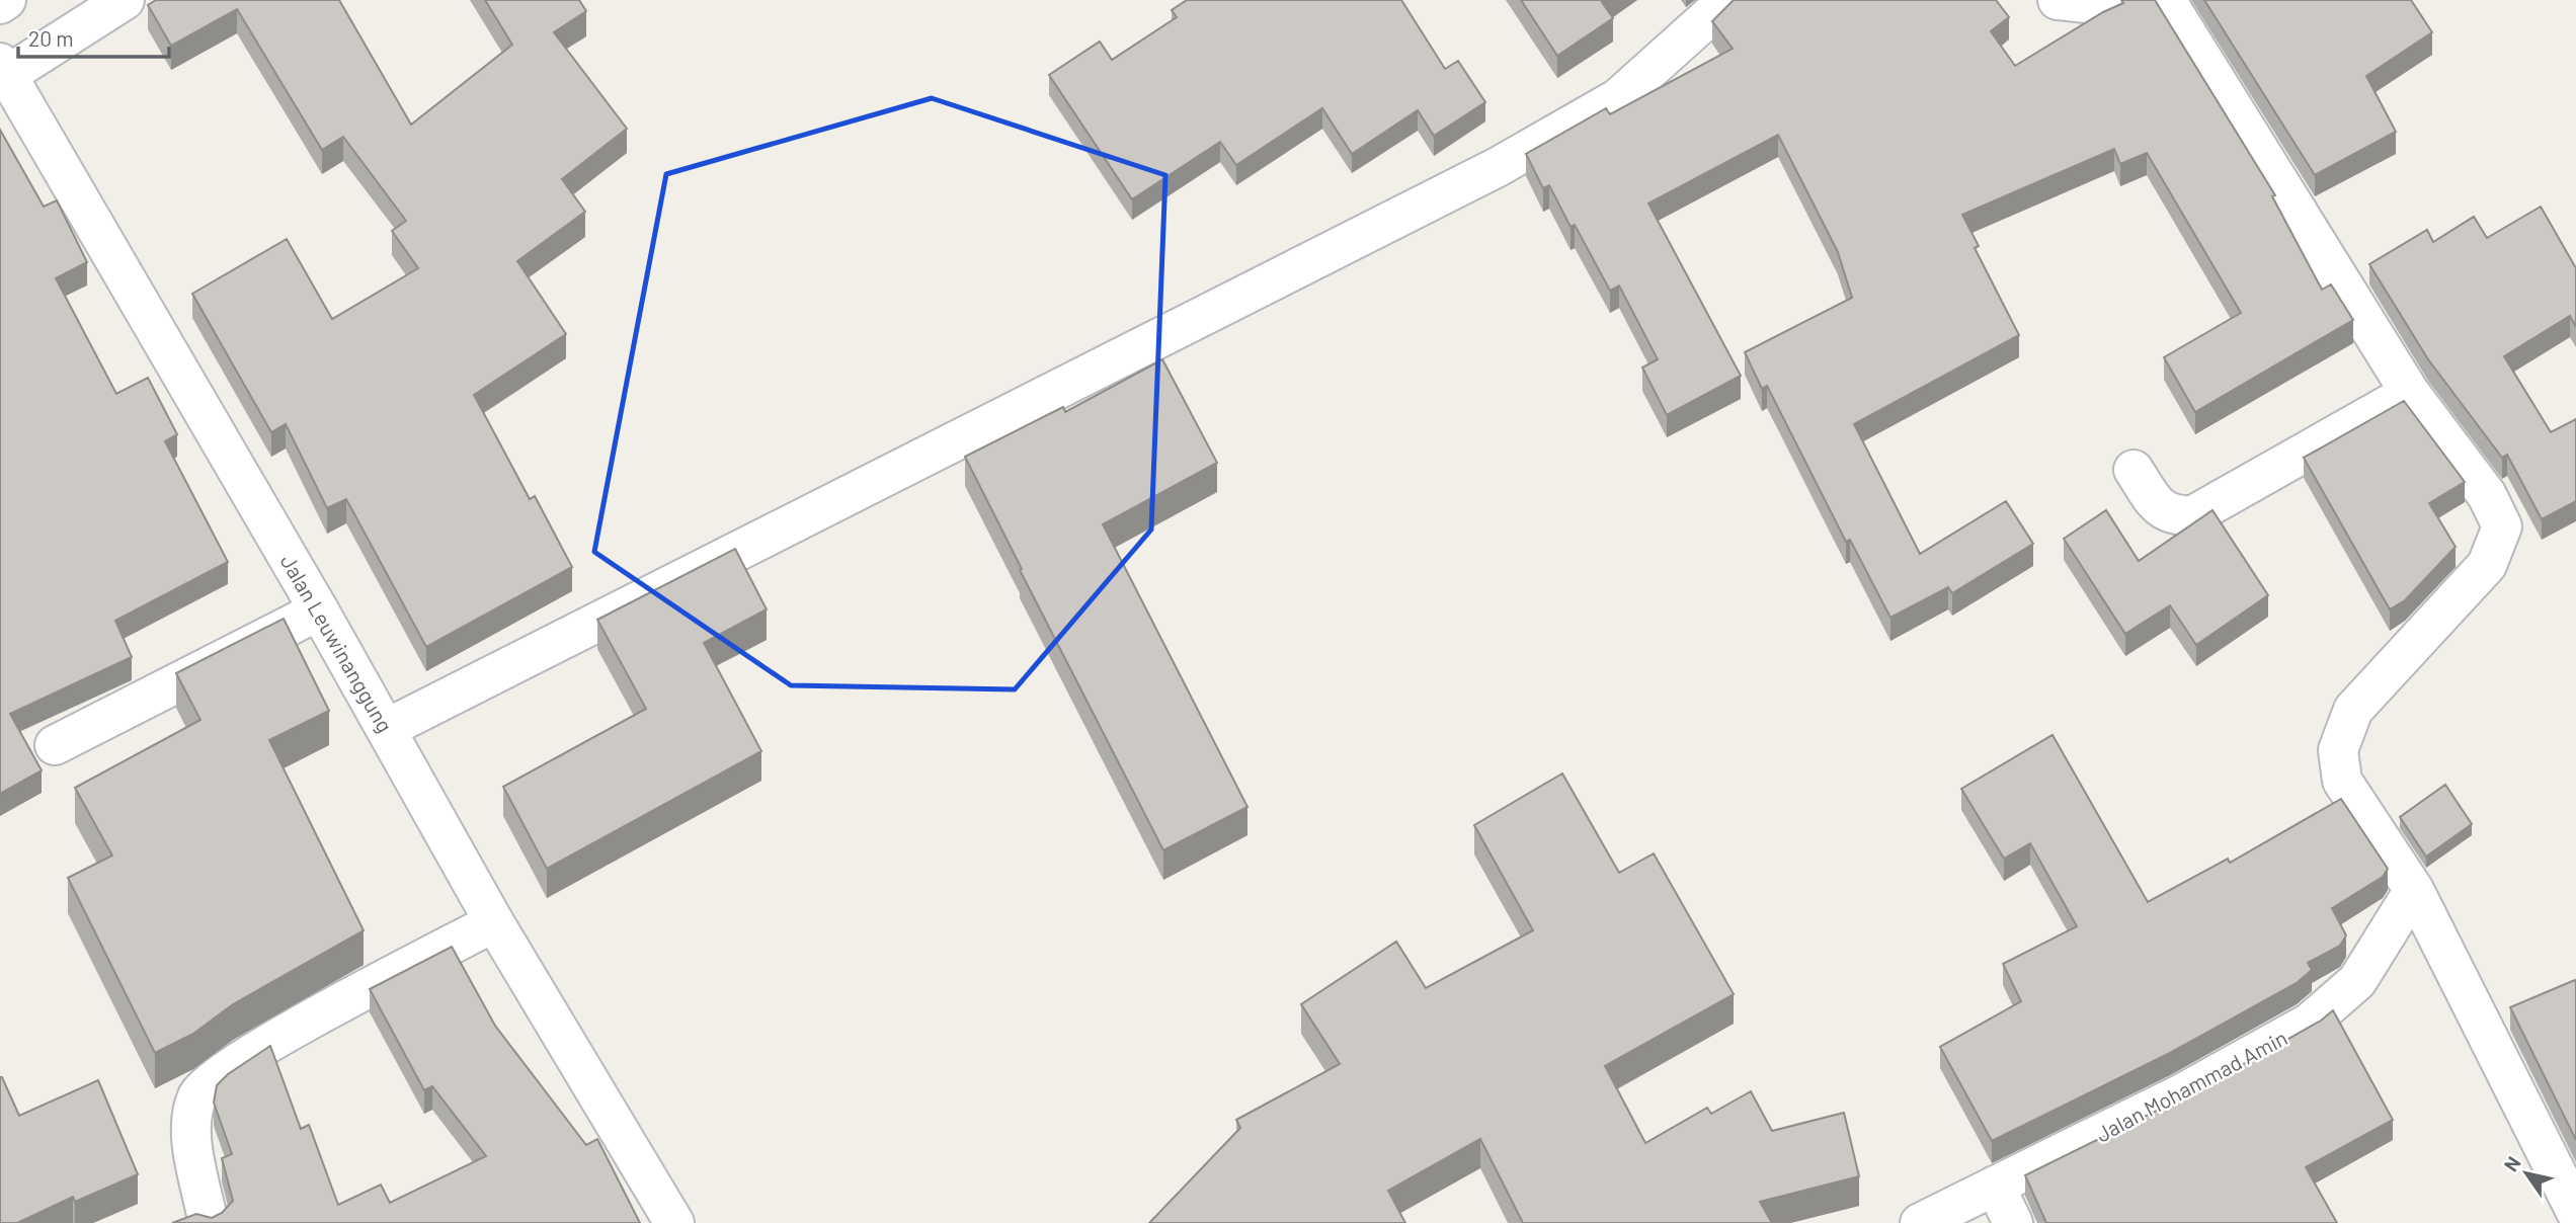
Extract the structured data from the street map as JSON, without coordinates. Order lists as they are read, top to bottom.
{
  "streets": {
    "street": ["Jalan Leuwinanggung", "Jalan Mohammad Amin"]
  },
  "scale_bar": "20 m",
  "north": "top left"
}
